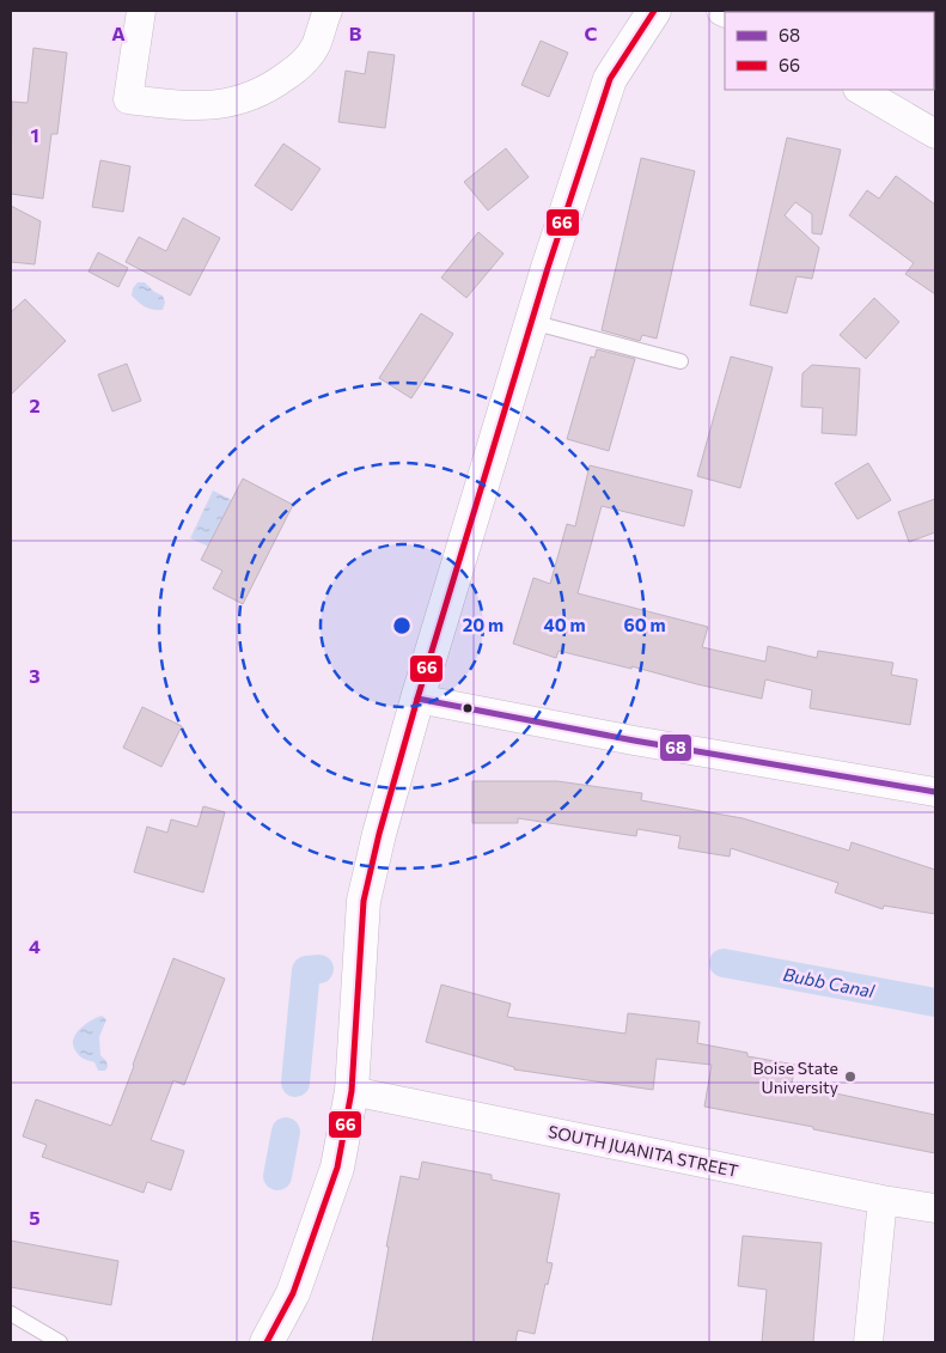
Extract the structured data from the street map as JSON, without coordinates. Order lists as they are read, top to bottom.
{
  "streets": {
    "street": ["SOUTH JUANITA STREET"]
  },
  "water": ["Bubb Canal"],
  "places": ["Boise State University"],
  "lines": ["transit line 66", "transit line 68"],
  "legend": ["68", "66"],
  "grid": {
    "columns": ["A", "B", "C"],
    "rows": [
      "1",
      "2",
      "3",
      "4",
      "5"
    ]
  },
  "rings": ["20 m", "40 m", "60 m"]
}
